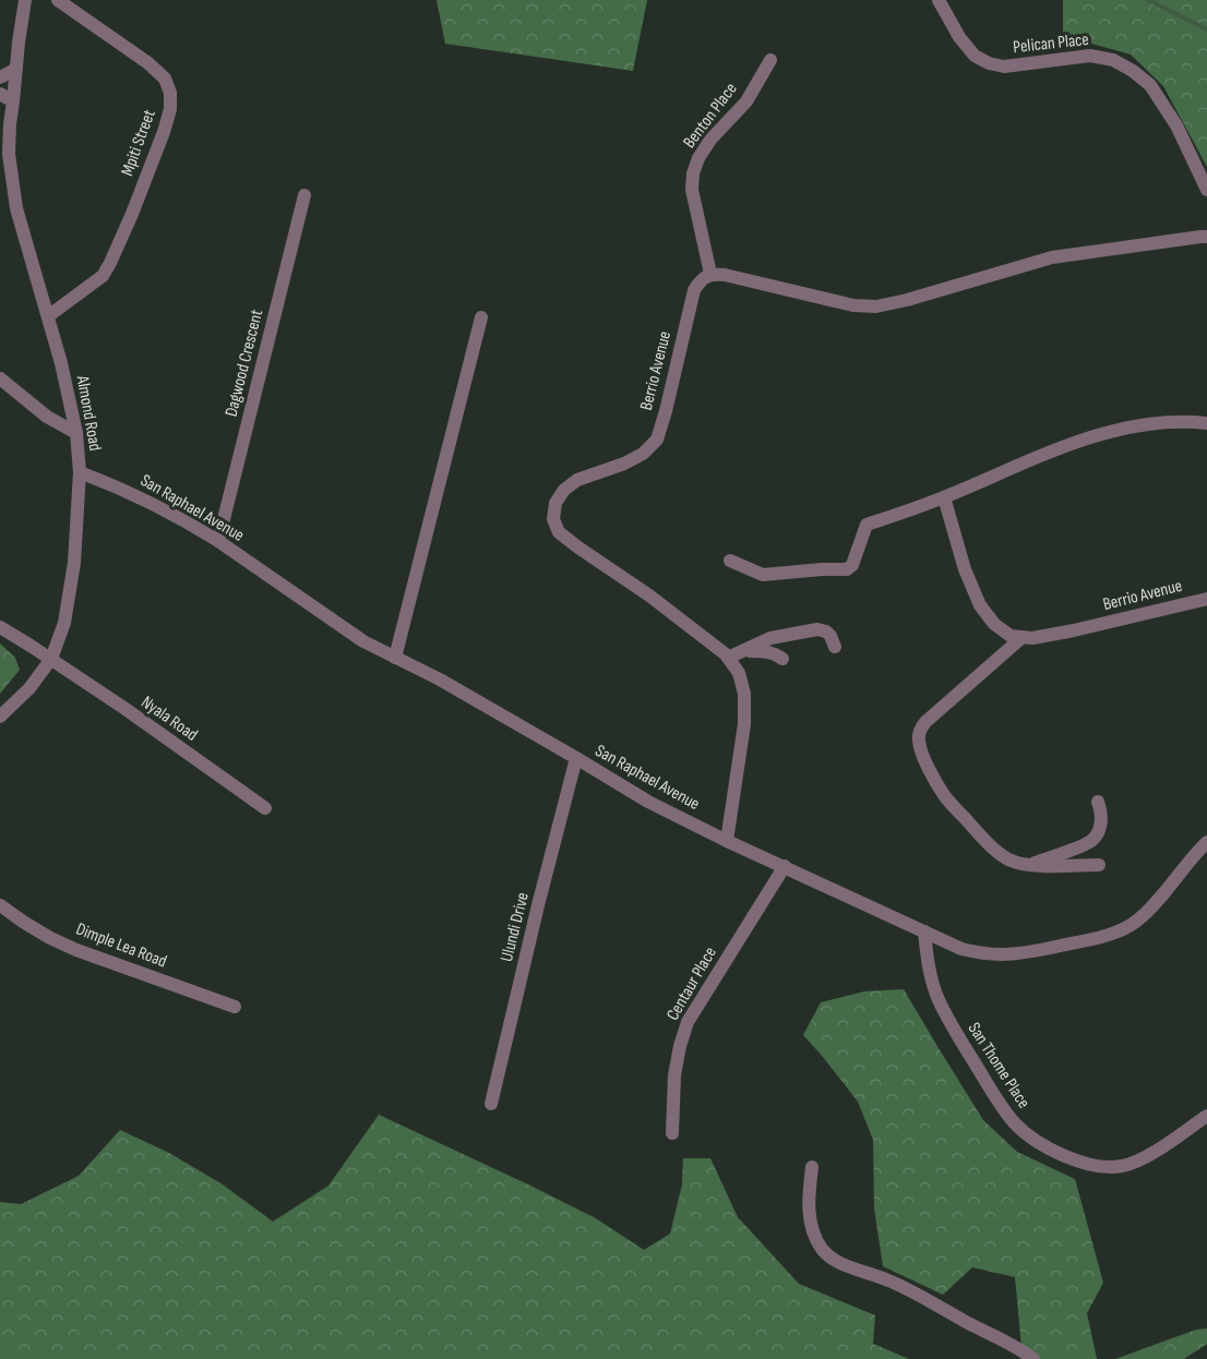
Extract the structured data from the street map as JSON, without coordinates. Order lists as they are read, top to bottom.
{
  "streets": {
    "street": [
      "Pelican Place",
      "Benton Place",
      "Mpiti Street",
      "Dagwood Crescent",
      "Berrio Avenue",
      "Almond Road",
      "San Raphael Avenue",
      "Nyala Road",
      "Ulundi Drive",
      "Dimple Lea Road",
      "Centaur Place",
      "San Thome Place"
    ]
  },
  "crossings": [
    ["Benton Place", "Berrio Avenue"],
    ["Mpiti Street", "Almond Road"],
    ["Dagwood Crescent", "San Raphael Avenue"],
    ["Berrio Avenue", "San Raphael Avenue"],
    ["Almond Road", "San Raphael Avenue"],
    ["Almond Road", "Nyala Road"],
    ["San Raphael Avenue", "Ulundi Drive"],
    ["San Raphael Avenue", "Centaur Place"],
    ["San Raphael Avenue", "San Thome Place"]
  ]
}
